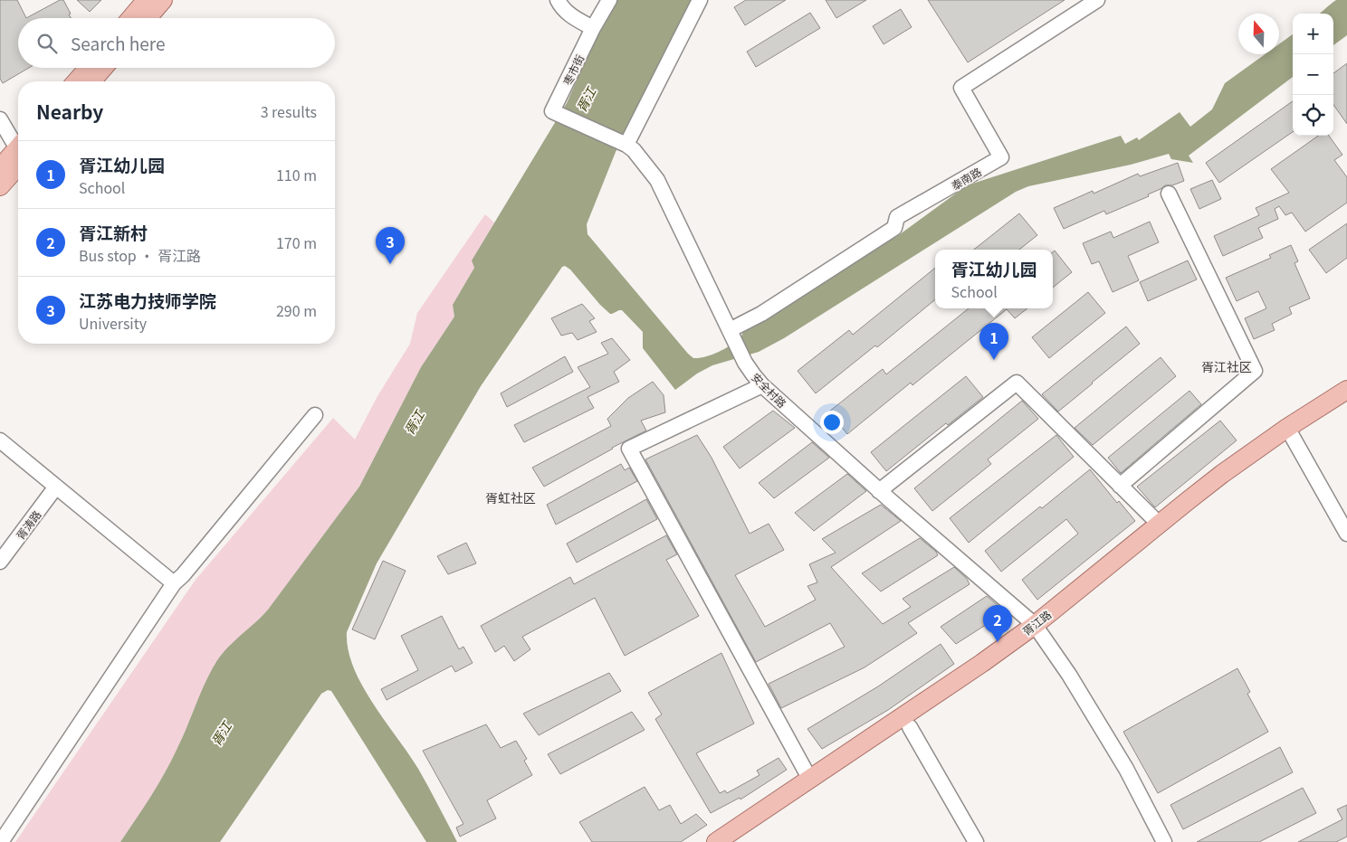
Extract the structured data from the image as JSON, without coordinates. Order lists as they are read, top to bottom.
{
  "streets": {
    "main road": ["胥江路"],
    "street": [
      "枣市街",
      "泰南路",
      "安全村路",
      "胥涛路"
    ]
  },
  "crossings": [
    ["枣市街", "安全村路"],
    ["泰南路", "安全村路"],
    ["安全村路", "胥江路"]
  ],
  "districts": ["胥江社区", "胥虹社区"],
  "water": ["胥江"],
  "north": "top",
  "page": {
    "map_buttons": ["+", "−"],
    "search": "Search here",
    "heading": ["Nearby", "3 results"],
    "list": [
      {
        "mark": "1",
        "name": "胥江幼儿园",
        "note": "School",
        "value": "110 m"
      },
      {
        "mark": "2",
        "name": "胥江新村",
        "note": "Bus stop · 胥江路",
        "value": "170 m"
      },
      {
        "mark": "3",
        "name": "江苏电力技师学院",
        "note": "University",
        "value": "290 m"
      }
    ],
    "pins": ["3", "1", "2"],
    "popup": ["胥江幼儿园", "School"]
  }
}
